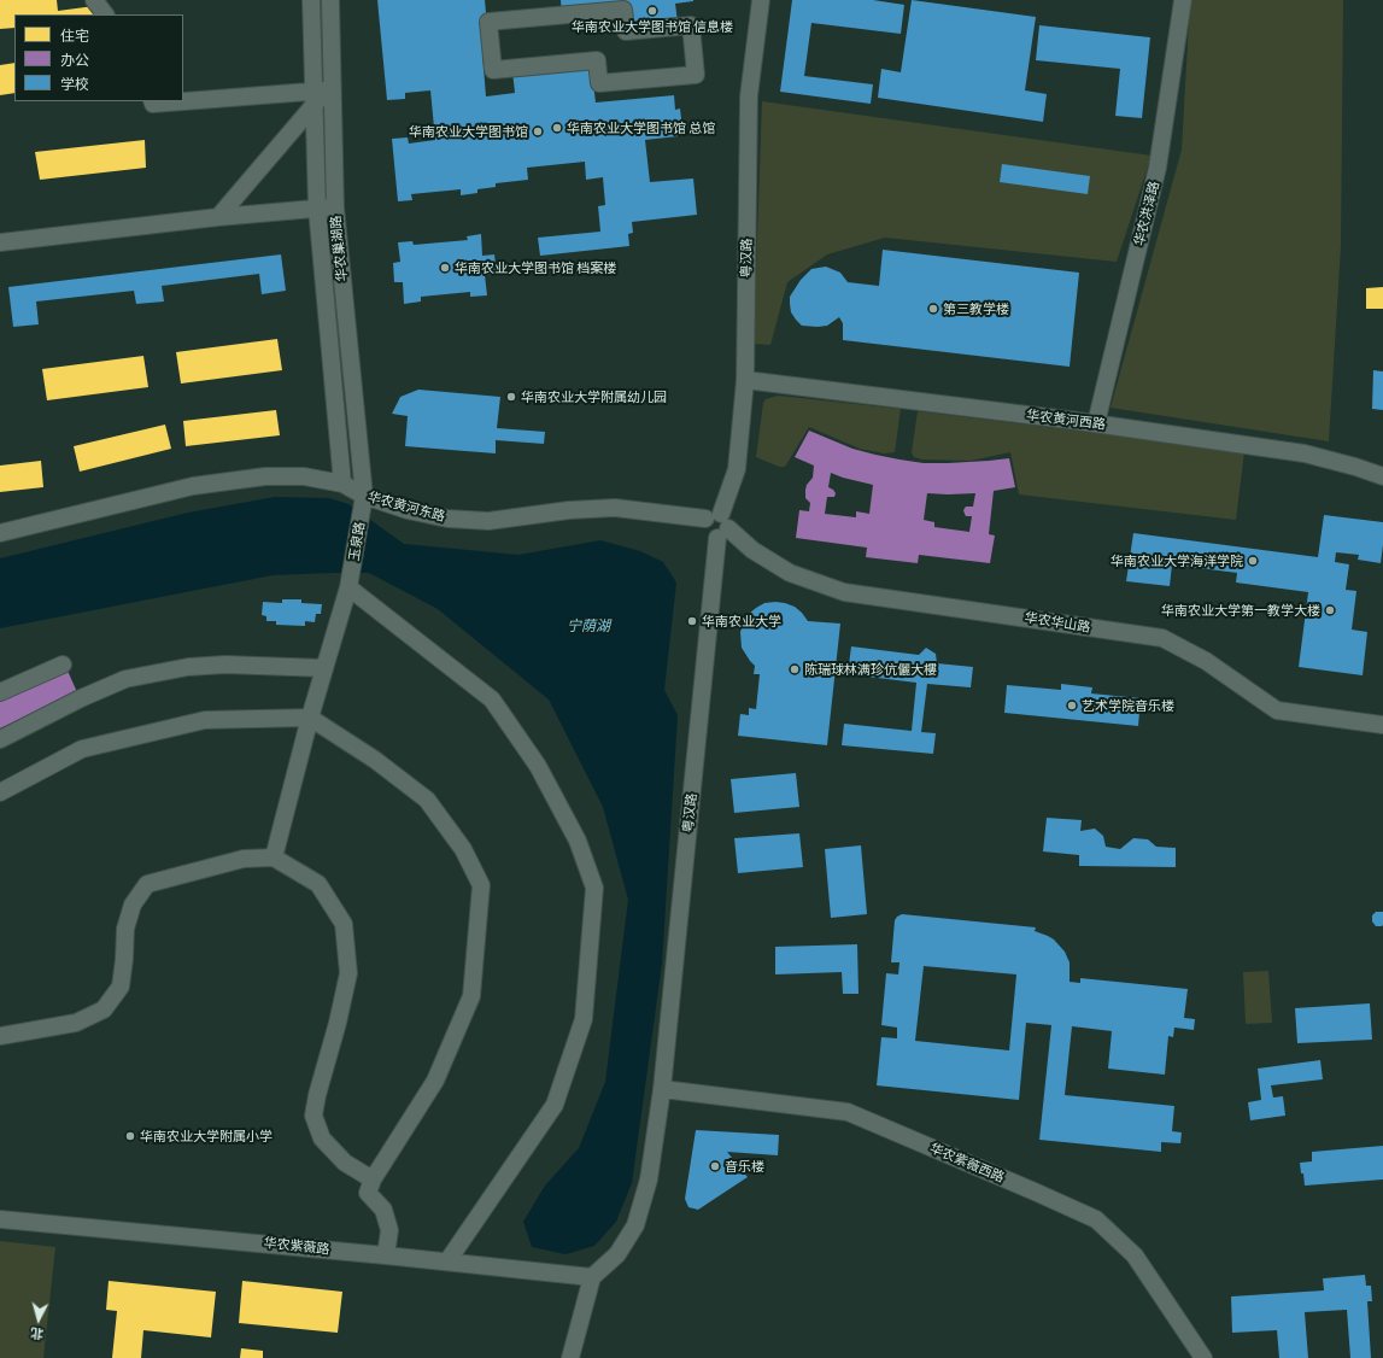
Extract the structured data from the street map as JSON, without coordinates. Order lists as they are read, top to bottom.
{
  "streets": {
    "street": [
      "华农洪泽路",
      "华农巢湖路",
      "粤汉路",
      "华农黄河西路",
      "华农黄河东路",
      "玉泉路",
      "华农华山路",
      "华农紫薇西路",
      "华农紫薇路"
    ]
  },
  "crossings": [
    ["华农洪泽路", "华农黄河西路"],
    ["华农巢湖路", "华农黄河东路"],
    ["华农巢湖路", "玉泉路"],
    ["粤汉路", "华农黄河西路"],
    ["粤汉路", "华农黄河东路"],
    ["粤汉路", "华农华山路"],
    ["粤汉路", "华农紫薇西路"],
    ["粤汉路", "华农紫薇路"],
    ["华农黄河东路", "玉泉路"],
    ["华农黄河东路", "华农华山路"]
  ],
  "water": ["宁荫湖"],
  "places": [
    "华南农业大学图书馆 信息楼",
    "华南农业大学图书馆 总馆",
    "华南农业大学图书馆",
    "华南农业大学图书馆 档案楼",
    "第三教学楼",
    "华南农业大学附属幼儿园",
    "华南农业大学海洋学院",
    "华南农业大学第一教学大楼",
    "华南农业大学",
    "陈瑞球林满珍伉儷大樓",
    "艺术学院音乐楼",
    "华南农业大学附属小学",
    "音乐楼"
  ],
  "legend": ["住宅", "办公", "学校"],
  "north": "bottom"
}
